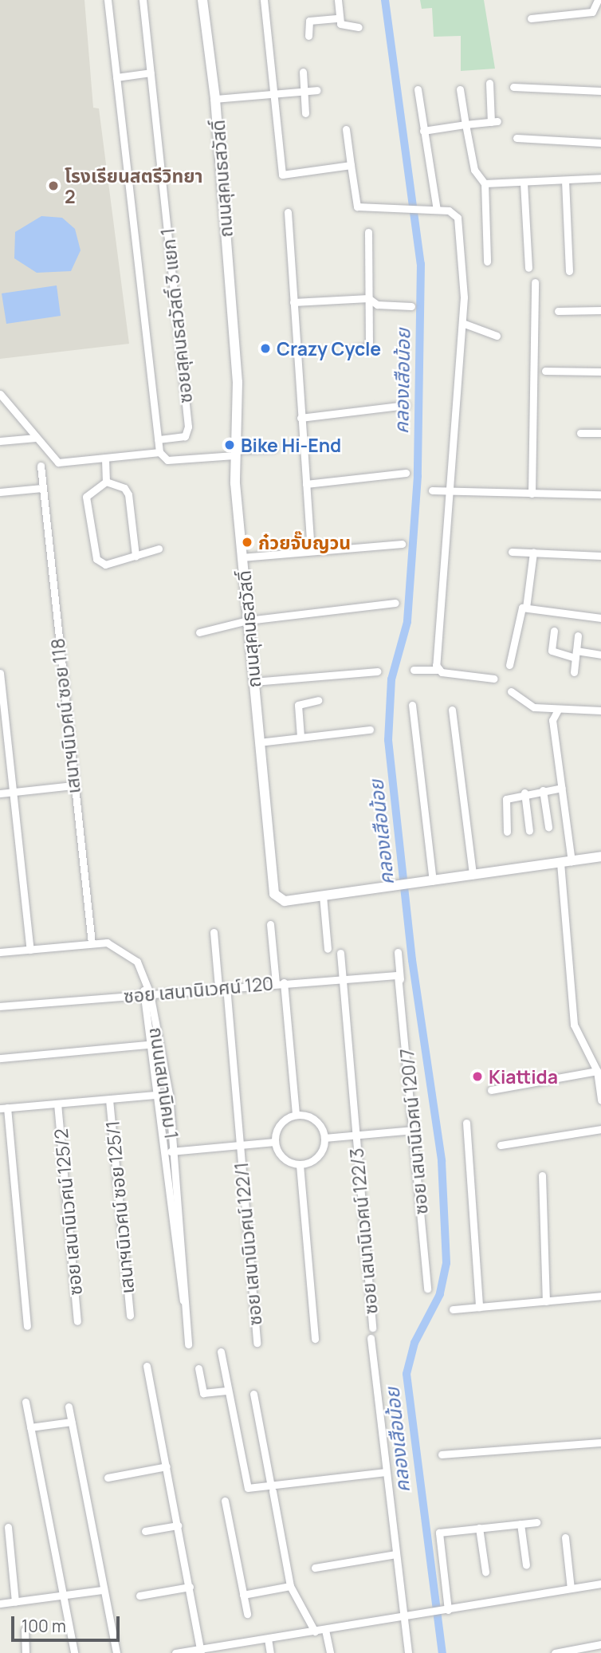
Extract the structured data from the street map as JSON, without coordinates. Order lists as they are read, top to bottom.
{
  "streets": {
    "main road": ["ถนนสุคนธสวัสดิ์"],
    "street": [
      "ซอยสุคนธสวัสดิ์ 3 แยก 1",
      "เสนาฯนิเวศน์ ซอย 118",
      "ซอย เสนานิเวศน์ 120",
      "ถนนเสนานิคม 1",
      "ซอย เสนานิเวศน์ 120/7",
      "เสนาฯนิเวศน์ ซอย 125/1",
      "ซอย เสนานิเวศน์ 125/2",
      "ซอย เสนานิเวศน์ 122/3",
      "ซอย เสนานิเวศน์ 122/1"
    ]
  },
  "crossings": [
    ["เสนาฯนิเวศน์ ซอย 118", "ถนนเสนานิคม 1"],
    ["ซอย เสนานิเวศน์ 120", "ถนนเสนานิคม 1"],
    ["ซอย เสนานิเวศน์ 120", "ซอย เสนานิเวศน์ 120/7"],
    ["ซอย เสนานิเวศน์ 120", "ซอย เสนานิเวศน์ 122/3"],
    ["ซอย เสนานิเวศน์ 120", "ซอย เสนานิเวศน์ 122/1"]
  ],
  "water": ["คลองเสือน้อย"],
  "places": [
    "โรงเรียนสตรีวิทยา 2",
    "Crazy Cycle",
    "Bike Hi-End",
    "ก๋วยจั๊บญวน",
    "Kiattida"
  ],
  "scale_bar": "100 m"
}
